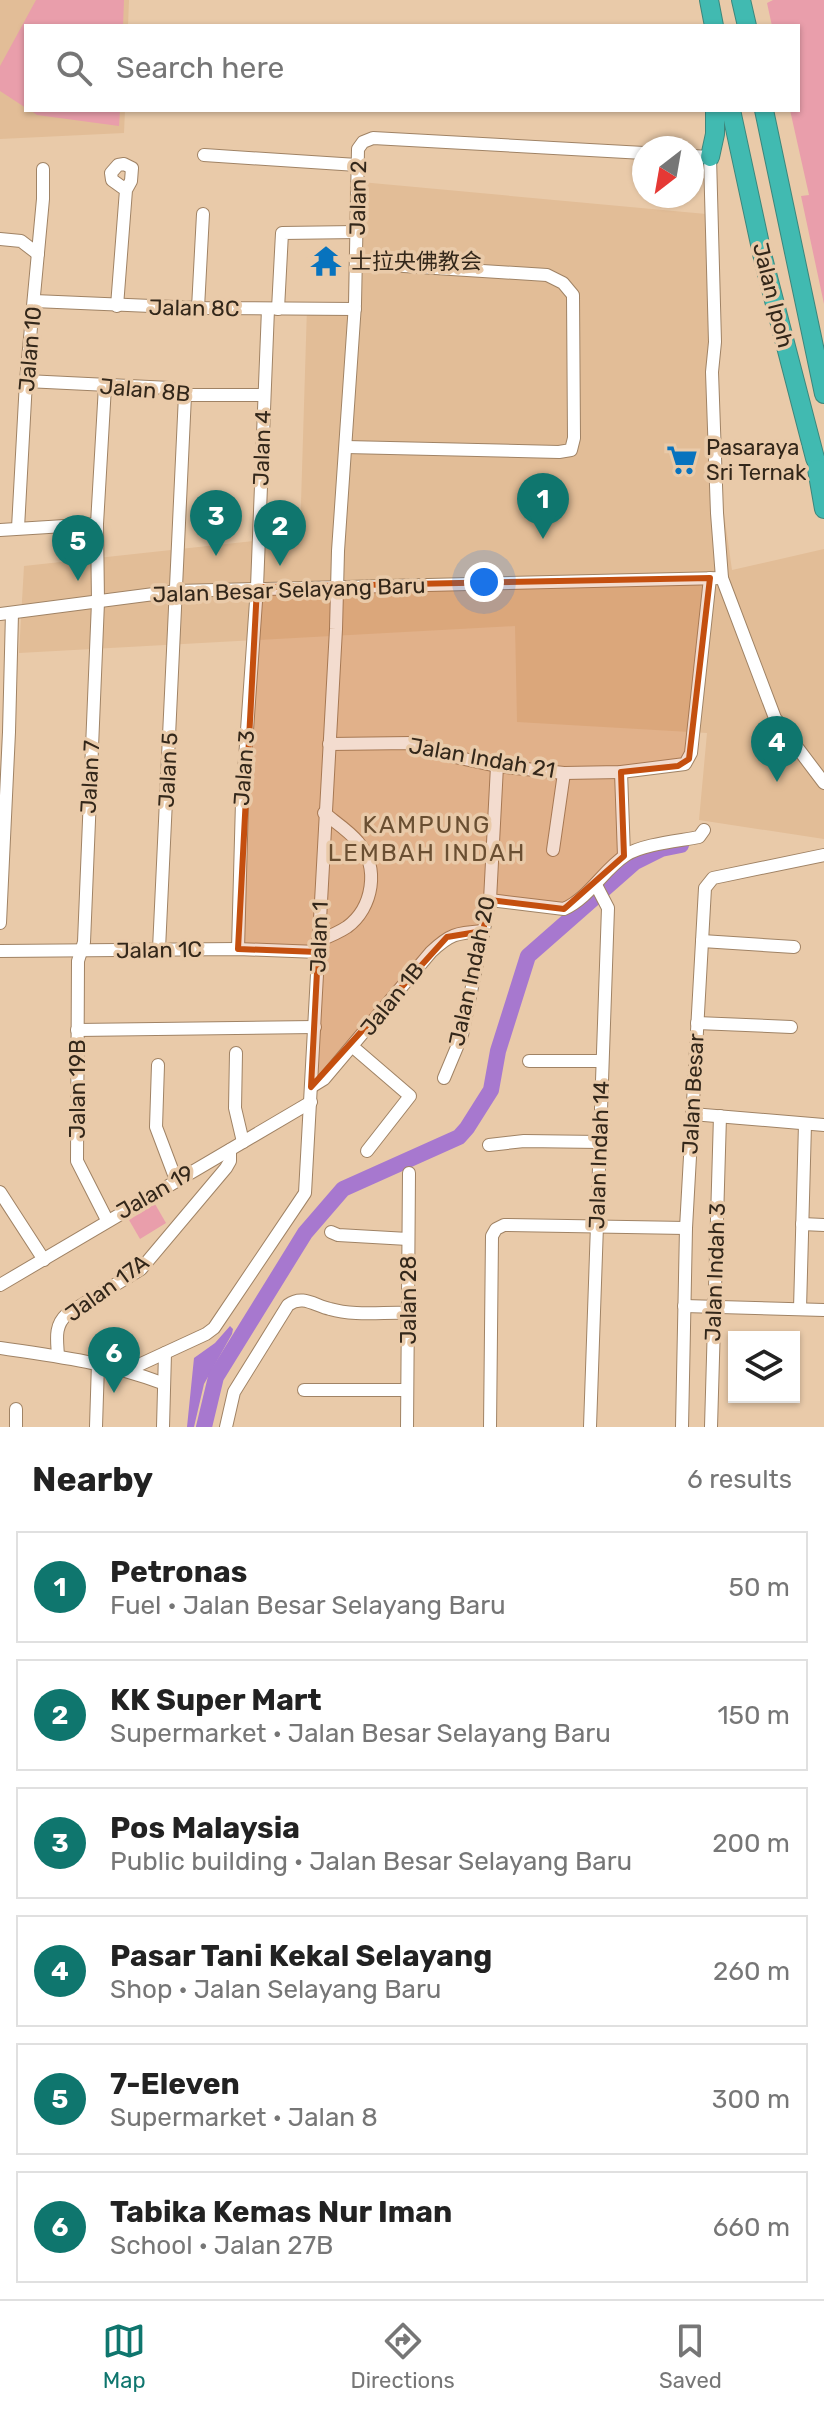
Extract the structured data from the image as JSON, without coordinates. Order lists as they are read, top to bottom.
{
  "streets": {
    "highway": ["Jalan Ipoh"],
    "street": [
      "Jalan 2",
      "Jalan 8C",
      "Jalan 10",
      "Jalan 8B",
      "Jalan 4",
      "Jalan Besar Selayang Baru",
      "Jalan Indah 21",
      "Jalan 3",
      "Jalan 5",
      "Jalan 7",
      "Jalan 1",
      "Jalan 1C",
      "Jalan Indah 20",
      "Jalan 1B",
      "Jalan 19B",
      "Jalan Besar",
      "Jalan Indah 14",
      "Jalan 19",
      "Jalan Indah 3",
      "Jalan 17A",
      "Jalan 28"
    ]
  },
  "crossings": [
    ["Jalan 2", "Jalan 8C"],
    ["Jalan 2", "Jalan 4"],
    ["Jalan 2", "Jalan Besar Selayang Baru"],
    ["Jalan 2", "Jalan 1"],
    ["Jalan 8C", "Jalan 10"],
    ["Jalan 8C", "Jalan 4"],
    ["Jalan 10", "Jalan 8B"],
    ["Jalan 8B", "Jalan 4"],
    ["Jalan 8B", "Jalan 5"],
    ["Jalan 8B", "Jalan 7"],
    ["Jalan 4", "Jalan Besar Selayang Baru"],
    ["Jalan 4", "Jalan 3"],
    ["Jalan Besar Selayang Baru", "Jalan Indah 21"],
    ["Jalan Besar Selayang Baru", "Jalan 3"],
    ["Jalan Besar Selayang Baru", "Jalan 5"],
    ["Jalan Besar Selayang Baru", "Jalan 7"],
    ["Jalan Besar Selayang Baru", "Jalan 1"],
    ["Jalan Indah 21", "Jalan 1"],
    ["Jalan Indah 21", "Jalan Indah 20"],
    ["Jalan 3", "Jalan 1C"],
    ["Jalan 5", "Jalan 1C"],
    ["Jalan 7", "Jalan 1C"],
    ["Jalan 7", "Jalan 19B"],
    ["Jalan 1", "Jalan 1C"],
    ["Jalan 1", "Jalan 1B"],
    ["Jalan 1", "Jalan 19"],
    ["Jalan 1C", "Jalan 19B"],
    ["Jalan Indah 20", "Jalan 1B"],
    ["Jalan 19B", "Jalan 19"],
    ["Jalan 19", "Jalan 17A"]
  ],
  "districts": ["KAMPUNG LEMBAH INDAH"],
  "places": {
    "temple": ["士拉央佛教会"],
    "supermarket": ["Pasaraya Sri Ternak"]
  },
  "north": "bottom left",
  "page": {
    "search": "Search here",
    "pins": [
      "1",
      "3",
      "2",
      "5",
      "4",
      "6"
    ],
    "heading": ["Nearby", "6 results"],
    "list": [
      {
        "mark": "1",
        "name": "Petronas",
        "note": "Fuel · Jalan Besar Selayang Baru",
        "value": "50 m"
      },
      {
        "mark": "2",
        "name": "KK Super Mart",
        "note": "Supermarket · Jalan Besar Selayang Baru",
        "value": "150 m"
      },
      {
        "mark": "3",
        "name": "Pos Malaysia",
        "note": "Public building · Jalan Besar Selayang Baru",
        "value": "200 m"
      },
      {
        "mark": "4",
        "name": "Pasar Tani Kekal Selayang",
        "note": "Shop · Jalan Selayang Baru",
        "value": "260 m"
      },
      {
        "mark": "5",
        "name": "7-Eleven",
        "note": "Supermarket · Jalan 8",
        "value": "300 m"
      },
      {
        "mark": "6",
        "name": "Tabika Kemas Nur Iman",
        "note": "School · Jalan 27B",
        "value": "660 m"
      }
    ],
    "nav": ["Map", "Directions", "Saved"]
  }
}
